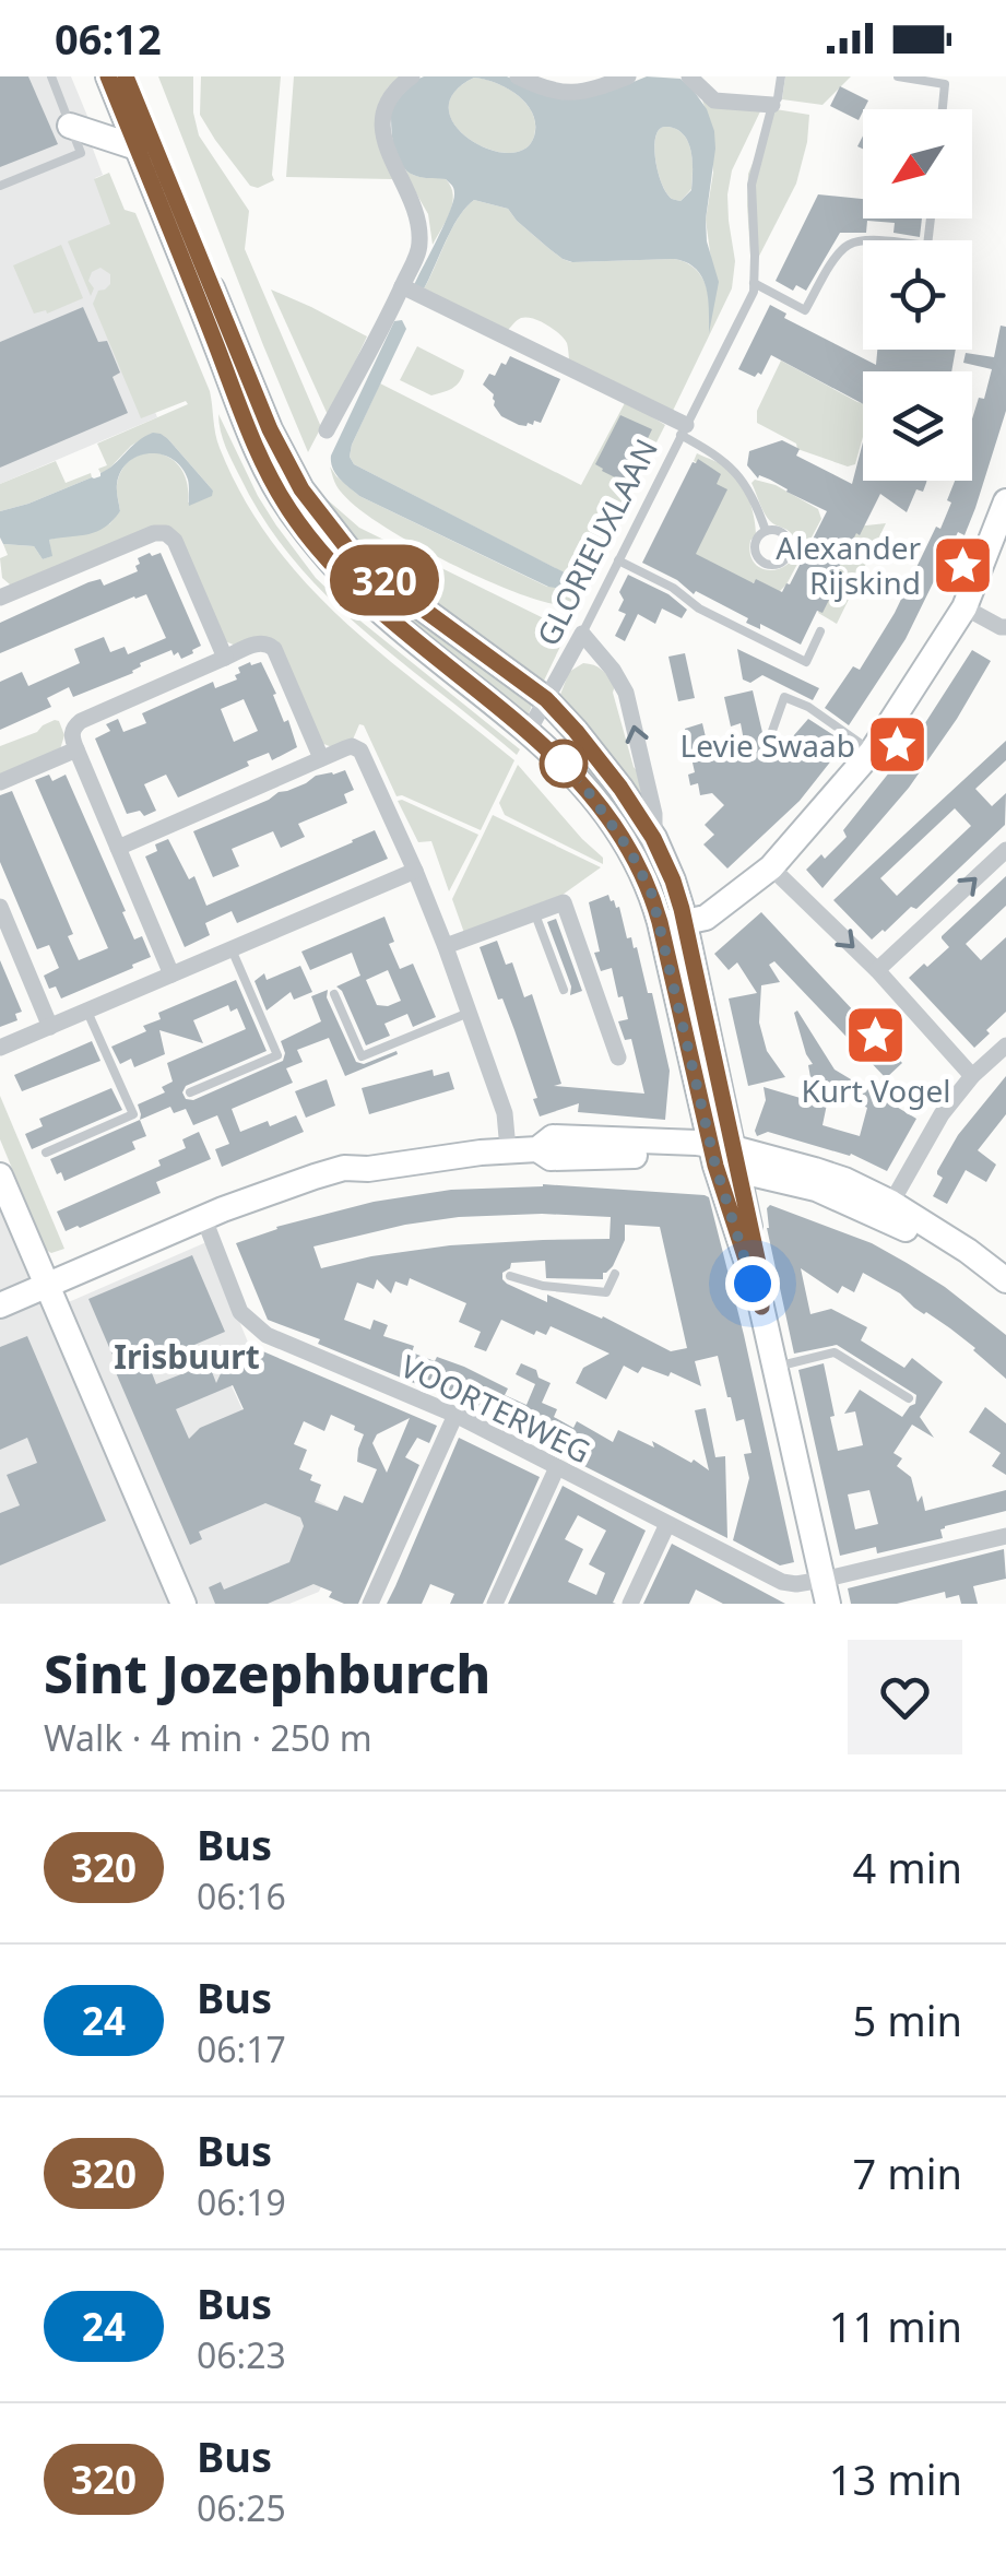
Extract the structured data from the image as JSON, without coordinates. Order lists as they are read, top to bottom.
{
  "streets": {
    "street": ["GLORIEUXLAAN", "VOORTERWEG"]
  },
  "districts": ["Irisbuurt"],
  "places": {
    "place": ["Alexander Rijskind", "Levie Swaab", "Kurt Vogel"]
  },
  "lines": ["bus line 320"],
  "north": "bottom left",
  "page": {
    "status": "06:12",
    "on_map": "320",
    "heading": ["Sint Jozephburch", "Walk · 4 min · 250 m"],
    "list": [
      {
        "mark": "320",
        "name": "Bus",
        "note": "06:16",
        "value": "4 min"
      },
      {
        "mark": "24",
        "name": "Bus",
        "note": "06:17",
        "value": "5 min"
      },
      {
        "mark": "320",
        "name": "Bus",
        "note": "06:19",
        "value": "7 min"
      },
      {
        "mark": "24",
        "name": "Bus",
        "note": "06:23",
        "value": "11 min"
      },
      {
        "mark": "320",
        "name": "Bus",
        "note": "06:25",
        "value": "13 min"
      }
    ]
  }
}
